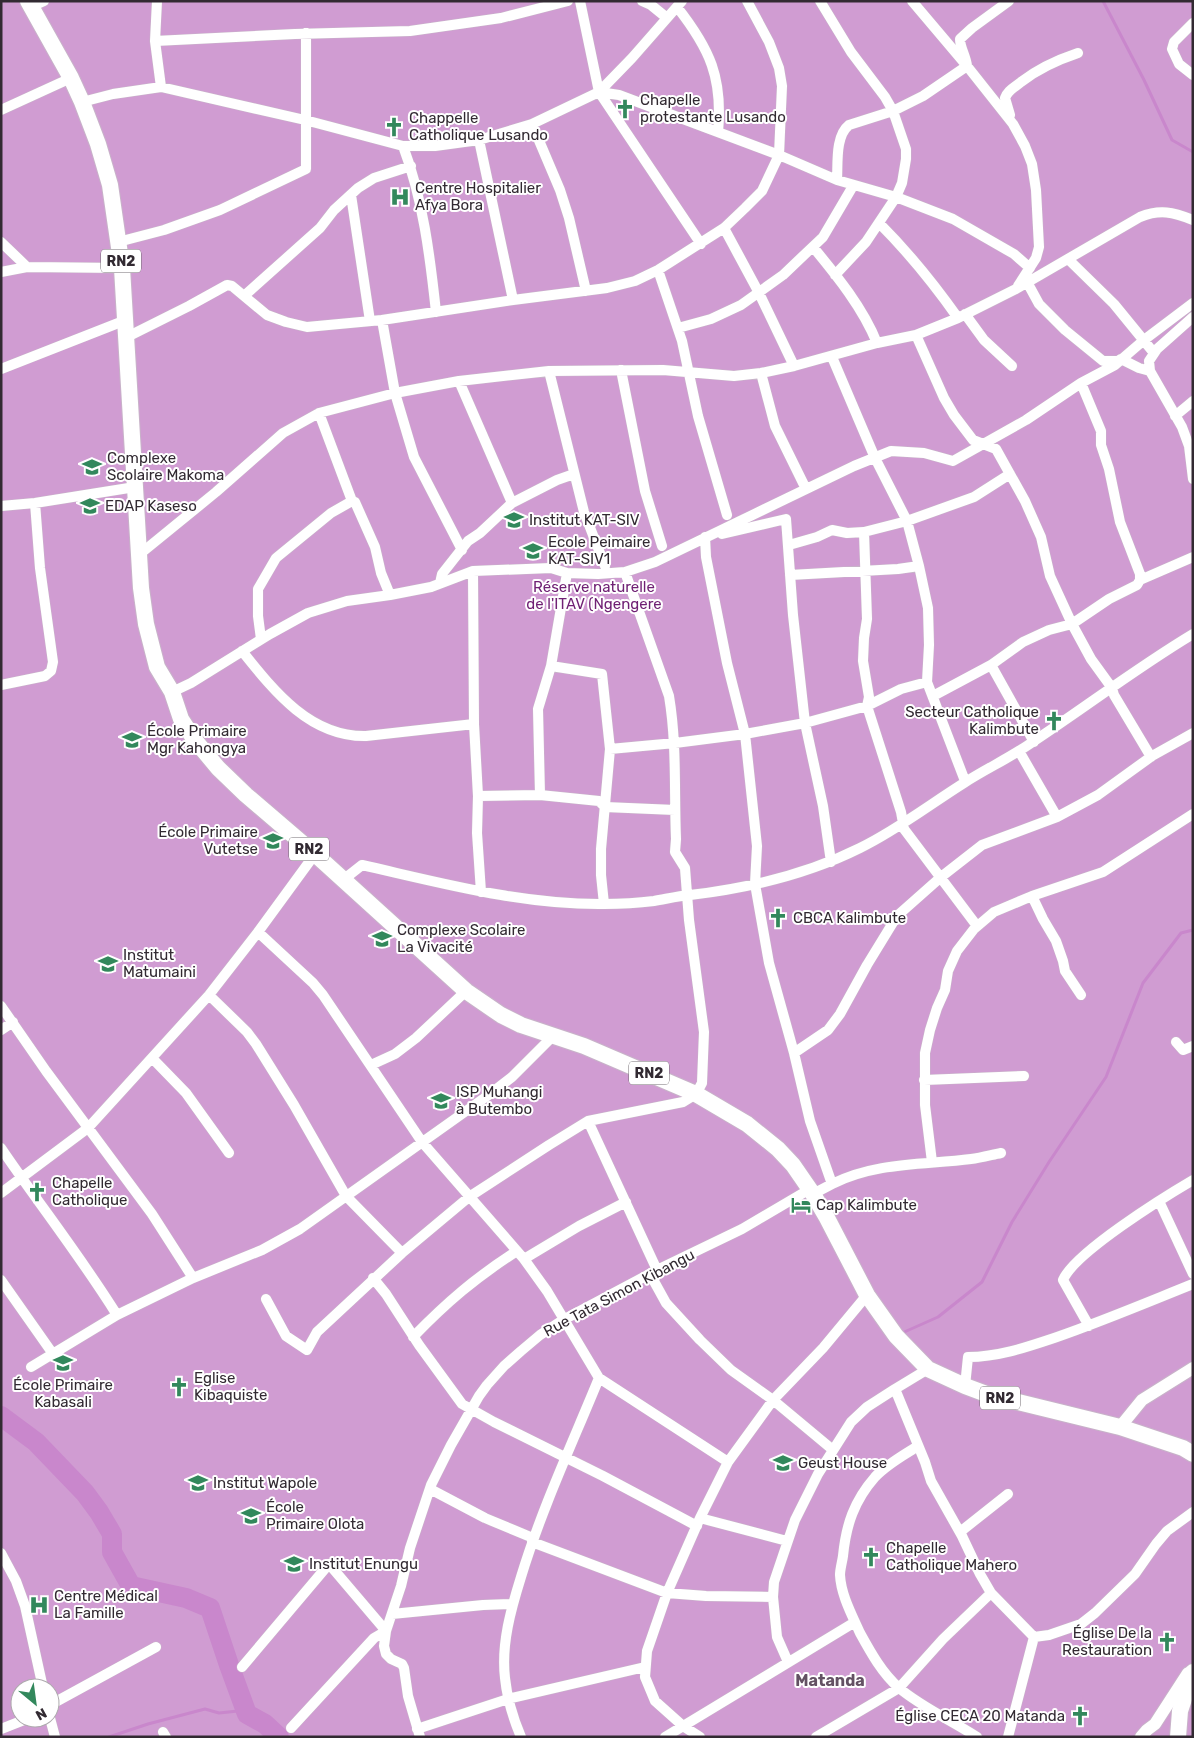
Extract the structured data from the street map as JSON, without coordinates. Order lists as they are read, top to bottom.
{
  "streets": {
    "highway": ["RN2"],
    "street": ["Rue Tata Simon Kibangu"]
  },
  "crossings": [
    ["RN2", "Rue Tata Simon Kibangu"]
  ],
  "districts": ["Matanda"],
  "parks": ["Réserve naturelle de l'ITAV (Ngengere"],
  "places": {
    "church": [
      "Chapelle protestante Lusando",
      "Chappelle Catholique Lusando",
      "Secteur Catholique Kalimbute",
      "CBCA Kalimbute",
      "Chapelle Catholique",
      "Eglise Kibaquiste",
      "Chapelle Catholique Mahero",
      "Église De la Restauration",
      "Église CECA 20 Matanda"
    ],
    "hospital": ["Centre Hospitalier Afya Bora", "Centre Médical La Famille"],
    "school or university": [
      "Complexe Scolaire Makoma",
      "EDAP Kaseso",
      "Institut KAT-SIV",
      "Ecole Peimaire KAT-SIV1",
      "École Primaire Mgr Kahongya",
      "École Primaire Vutetse",
      "Complexe Scolaire La Vivacité",
      "Institut Matumaini",
      "ISP Muhangi à Butembo",
      "École Primaire Kabasali",
      "Geust House",
      "Institut Wapole",
      "École Primaire Olota",
      "Institut Enungu"
    ],
    "hotel": ["Cap Kalimbute"]
  },
  "north": "bottom right"
}
